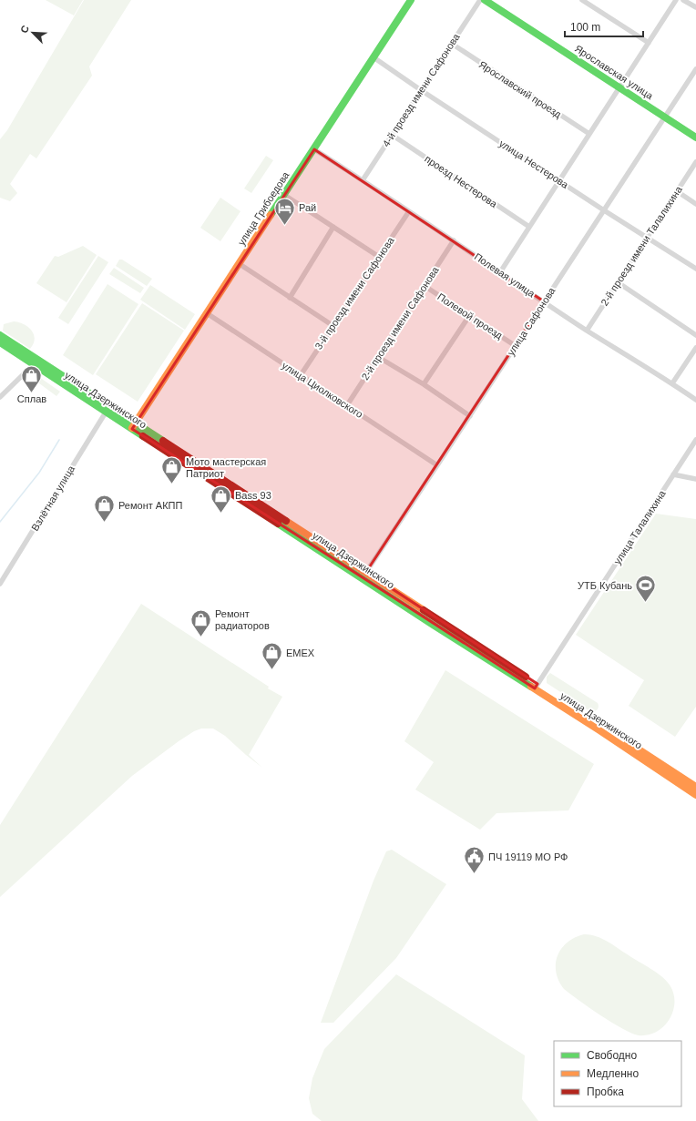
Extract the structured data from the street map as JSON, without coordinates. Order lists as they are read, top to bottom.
{
  "streets": {
    "main road": ["Ярославская улица", "улица Грибоедова", "улица Дзержинского"],
    "street": [
      "Ярославский проезд",
      "4-й проезд имени Сафонова",
      "улица Нестерова",
      "проезд Нестерова",
      "2-й проезд имени Талалихина",
      "Полевая улица",
      "3-й проезд имени Сафонова",
      "Полевой проезд",
      "улица Сафонова",
      "2-й проезд имени Сафонова",
      "улица Циолковского",
      "Взлётная улица",
      "улица Талалихина"
    ]
  },
  "crossings": [
    ["Ярославская улица", "улица Сафонова"],
    ["Ярославский проезд", "4-й проезд имени Сафонова"],
    ["4-й проезд имени Сафонова", "улица Нестерова"],
    ["4-й проезд имени Сафонова", "проезд Нестерова"],
    ["4-й проезд имени Сафонова", "Полевая улица"],
    ["улица Нестерова", "улица Грибоедова"],
    ["улица Нестерова", "2-й проезд имени Талалихина"],
    ["улица Нестерова", "улица Сафонова"],
    ["улица Грибоедова", "Полевая улица"],
    ["улица Грибоедова", "улица Циолковского"],
    ["улица Грибоедова", "улица Дзержинского"],
    ["2-й проезд имени Талалихина", "Полевая улица"],
    ["Полевая улица", "3-й проезд имени Сафонова"],
    ["Полевая улица", "улица Сафонова"],
    ["Полевая улица", "2-й проезд имени Сафонова"],
    ["3-й проезд имени Сафонова", "улица Циолковского"],
    ["Полевой проезд", "улица Сафонова"],
    ["Полевой проезд", "2-й проезд имени Сафонова"],
    ["улица Сафонова", "улица Циолковского"],
    ["улица Сафонова", "улица Дзержинского"],
    ["2-й проезд имени Сафонова", "улица Циолковского"],
    ["улица Дзержинского", "Взлётная улица"],
    ["улица Дзержинского", "улица Талалихина"]
  ],
  "places": {
    "hotel": ["Рай"],
    "shop": [
      "Сплав",
      "Мото мастерская Патриот",
      "Bass 93",
      "Ремонт АКПП",
      "Ремонт радиаторов",
      "EMEX"
    ],
    "sports": ["УТБ Кубань"],
    "public building": ["ПЧ 19119 МО РФ"]
  },
  "legend": ["Свободно", "Медленно", "Пробка"],
  "scale_bar": "100 m",
  "north": "top left"
}
